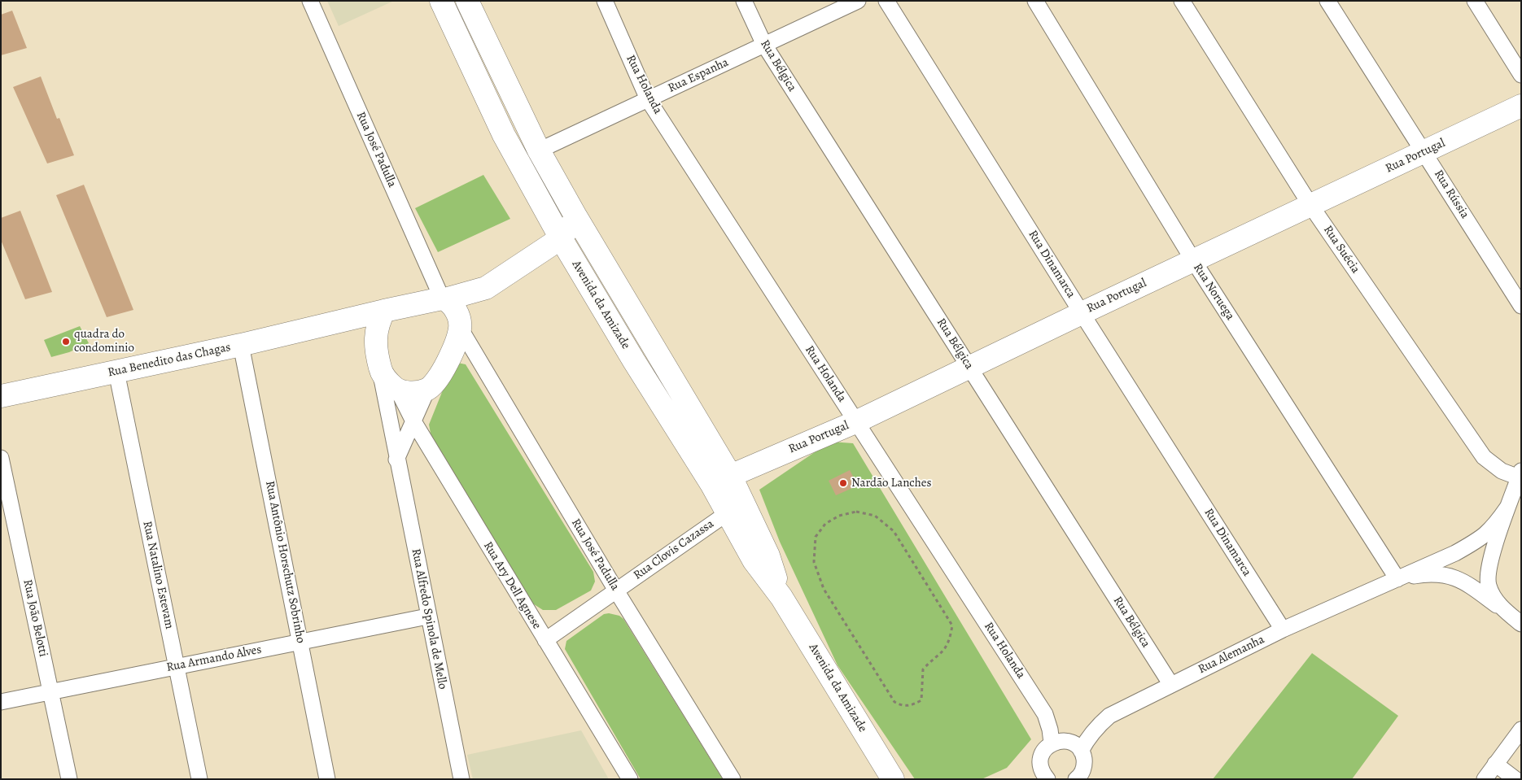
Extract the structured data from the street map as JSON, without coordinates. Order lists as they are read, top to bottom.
{
  "streets": {
    "street": [
      "Rua Bélgica",
      "Rua Espanha",
      "Rua Holanda",
      "Rua José Padulla",
      "Rua Portugal",
      "Rua Rússia",
      "Rua Suécia",
      "Rua Dinamarca",
      "Rua Noruega",
      "Avenida da Amizade",
      "Rua Benedito das Chagas",
      "Rua Clovis Cazassa",
      "Rua Antônio Horschutz Sobrinho",
      "Rua Natalino Estevam",
      "Rua Ary Dell Agnese",
      "Rua João Belotti",
      "Rua Alfredo Spinola de Mello",
      "Rua Alemanha",
      "Rua Armando Alves"
    ]
  },
  "crossings": [
    ["Rua Bélgica", "Rua Espanha"],
    ["Rua Bélgica", "Rua Portugal"],
    ["Rua Bélgica", "Rua Alemanha"],
    ["Rua Espanha", "Rua Holanda"],
    ["Rua Espanha", "Avenida da Amizade"],
    ["Rua Holanda", "Rua Portugal"],
    ["Rua José Padulla", "Rua Benedito das Chagas"],
    ["Rua José Padulla", "Rua Clovis Cazassa"],
    ["Rua José Padulla", "Rua Ary Dell Agnese"],
    ["Rua José Padulla", "Rua Alfredo Spinola de Mello"],
    ["Rua Portugal", "Rua Rússia"],
    ["Rua Portugal", "Rua Suécia"],
    ["Rua Portugal", "Rua Dinamarca"],
    ["Rua Portugal", "Rua Noruega"],
    ["Rua Portugal", "Avenida da Amizade"],
    ["Rua Dinamarca", "Rua Alemanha"],
    ["Rua Noruega", "Rua Alemanha"],
    ["Avenida da Amizade", "Rua Clovis Cazassa"],
    ["Rua Benedito das Chagas", "Rua Antônio Horschutz Sobrinho"],
    ["Rua Benedito das Chagas", "Rua Natalino Estevam"],
    ["Rua Benedito das Chagas", "Rua Ary Dell Agnese"],
    ["Rua Benedito das Chagas", "Rua Alfredo Spinola de Mello"],
    ["Rua Clovis Cazassa", "Rua Ary Dell Agnese"],
    ["Rua Antônio Horschutz Sobrinho", "Rua Armando Alves"],
    ["Rua Natalino Estevam", "Rua Armando Alves"],
    ["Rua Ary Dell Agnese", "Rua Alfredo Spinola de Mello"],
    ["Rua João Belotti", "Rua Armando Alves"],
    ["Rua Alfredo Spinola de Mello", "Rua Armando Alves"]
  ],
  "places": ["quadra do condominio", "Nardão Lanches"]
}
